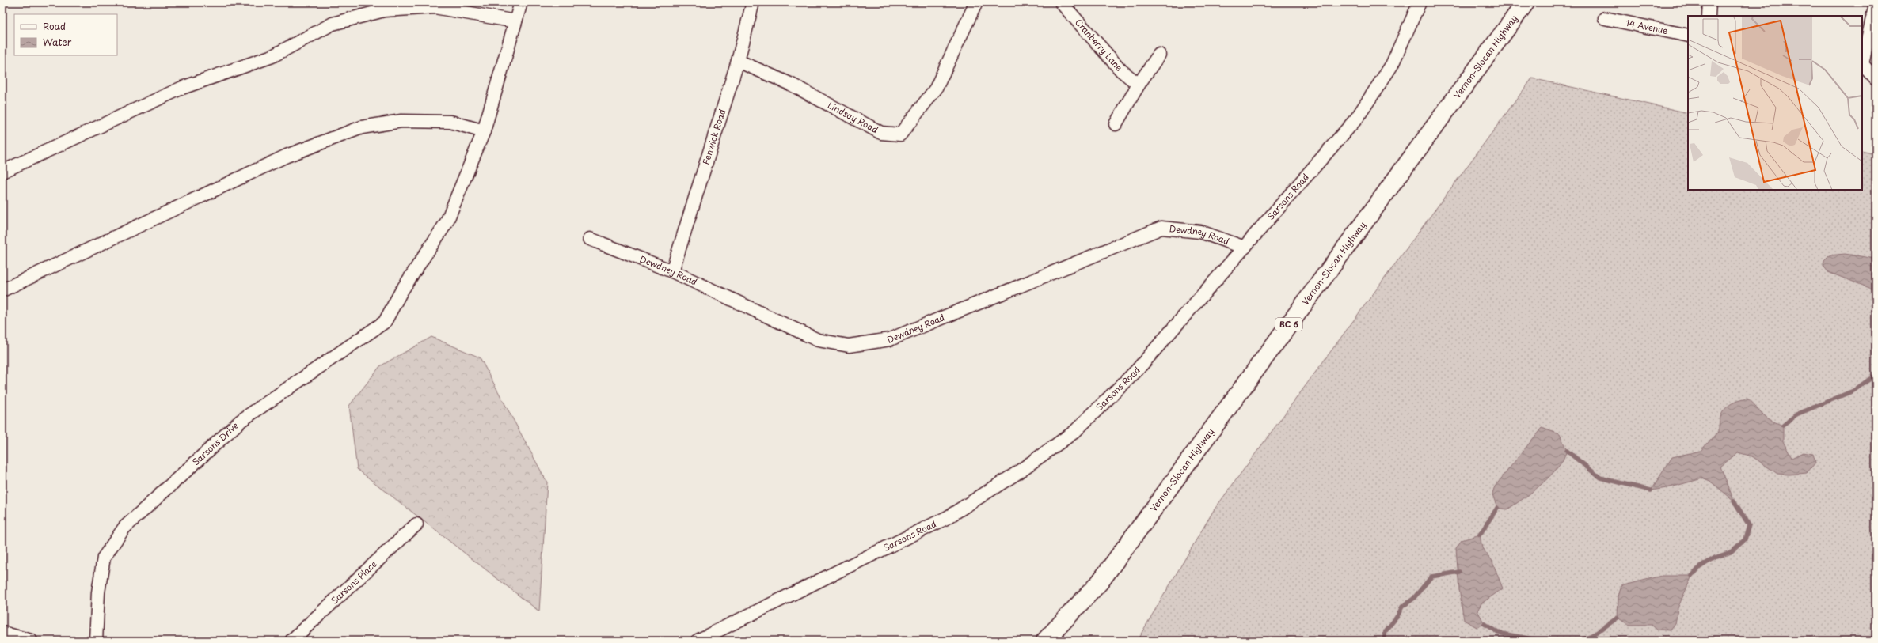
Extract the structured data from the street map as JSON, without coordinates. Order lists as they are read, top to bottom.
{
  "streets": {
    "main road": ["Vernon-Slocan Highway", "BC 6"],
    "street": [
      "14 Avenue",
      "Cranberry Lane",
      "Lindsay Road",
      "Fenwick Road",
      "Sarsons Road",
      "Dewdney Road",
      "Sarsons Drive",
      "Sarsons Place"
    ]
  },
  "crossings": [
    ["Lindsay Road", "Fenwick Road"],
    ["Fenwick Road", "Dewdney Road"],
    ["Sarsons Road", "Dewdney Road"]
  ],
  "legend": ["Road", "Water"]
}
